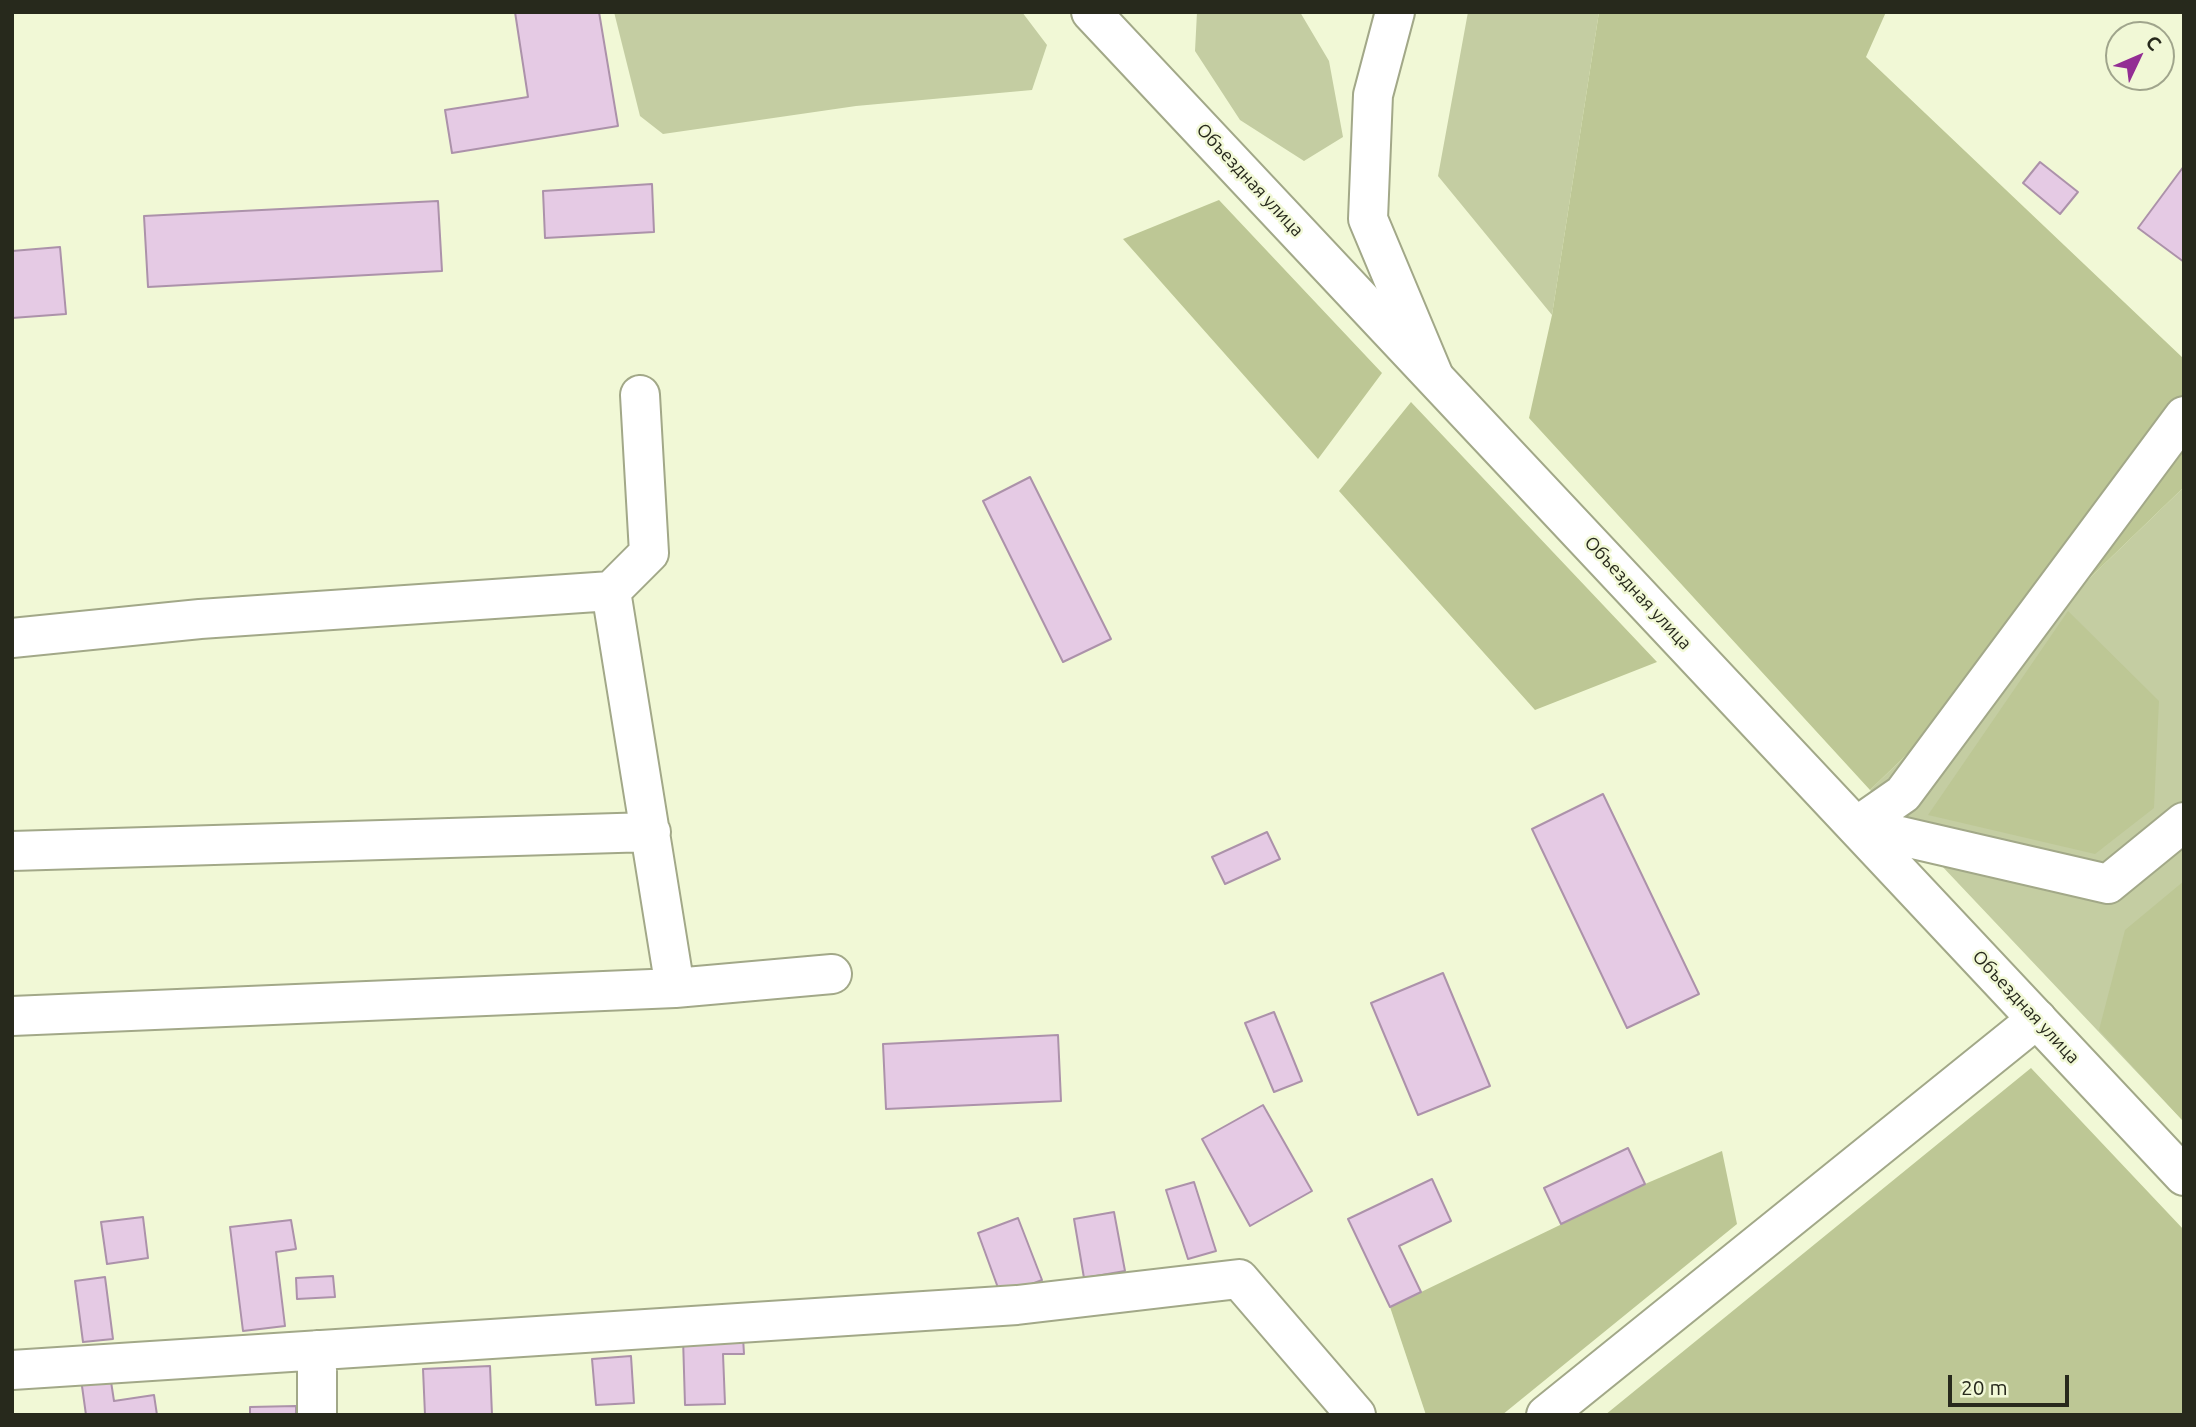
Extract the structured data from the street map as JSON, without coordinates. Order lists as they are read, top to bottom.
{
  "streets": {
    "main road": ["Объездная улица"]
  },
  "scale_bar": "20 m",
  "north": "top right"
}
